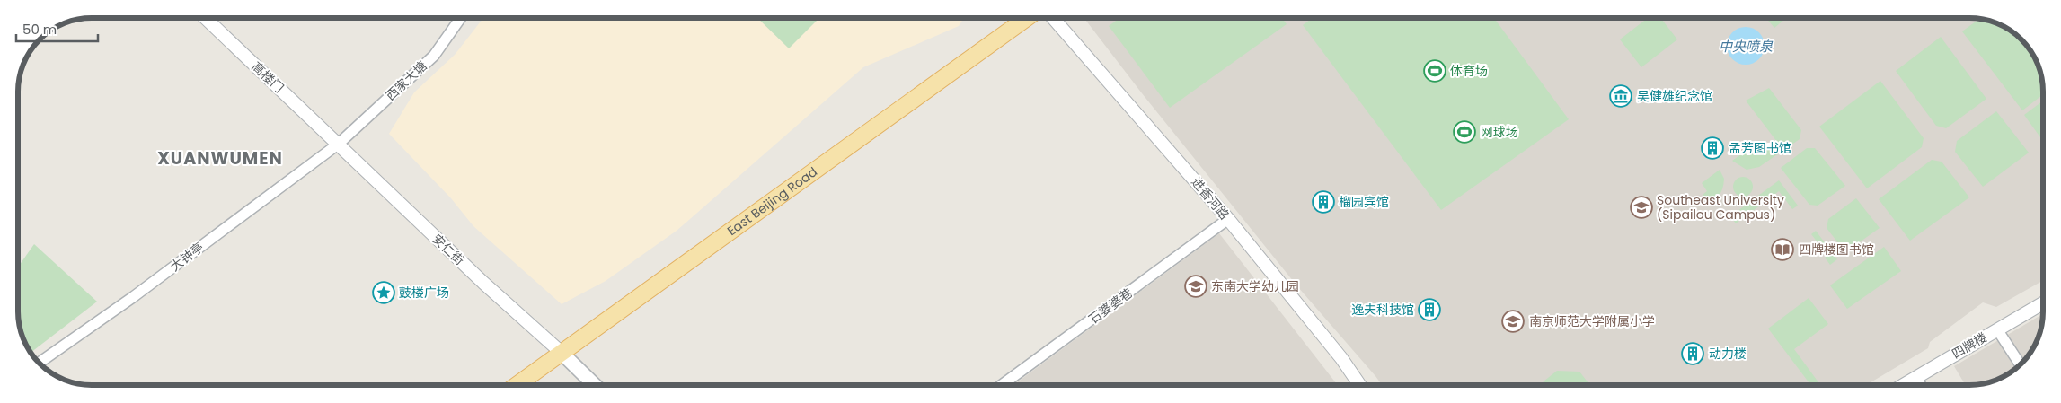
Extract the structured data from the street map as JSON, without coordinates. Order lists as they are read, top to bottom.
{
  "streets": {
    "main road": ["East Beijing Road"],
    "street": [
      "高楼门",
      "西家大塘",
      "进香河路",
      "安仁街",
      "大钟亭",
      "石婆婆巷",
      "四牌楼"
    ]
  },
  "crossings": [
    ["高楼门", "西家大塘"],
    ["高楼门", "安仁街"],
    ["高楼门", "大钟亭"],
    ["西家大塘", "安仁街"],
    ["西家大塘", "大钟亭"],
    ["进香河路", "石婆婆巷"],
    ["East Beijing Road", "安仁街"],
    ["安仁街", "大钟亭"]
  ],
  "districts": ["XUANWUMEN"],
  "water": ["中央喷泉"],
  "places": {
    "sports": ["体育场", "网球场"],
    "museum": ["吴健雄纪念馆"],
    "building": [
      "孟芳图书馆",
      "榴园宾馆",
      "逸夫科技馆",
      "动力楼"
    ],
    "school or university": ["Southeast University (Sipailou Campus)", "东南大学幼儿园", "南京师范大学附属小学"],
    "library": ["四牌楼图书馆"],
    "place": ["鼓楼广场"]
  },
  "scale_bar": "50 m"
}
